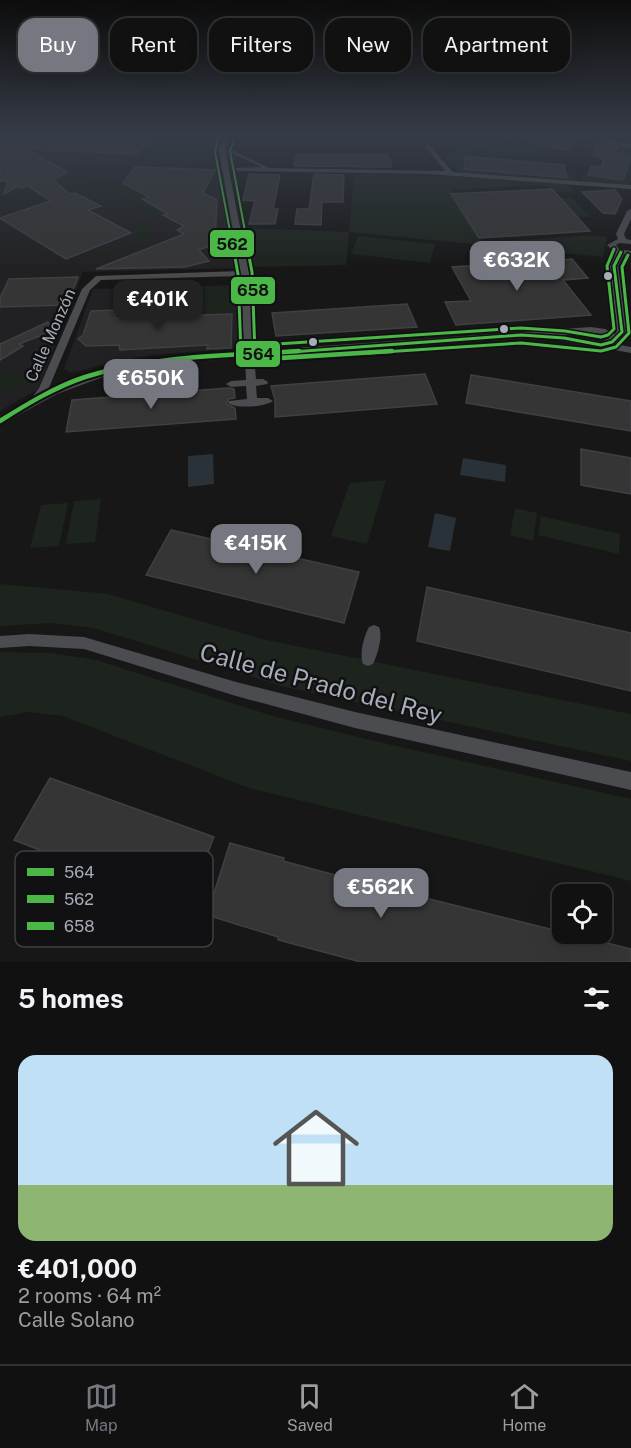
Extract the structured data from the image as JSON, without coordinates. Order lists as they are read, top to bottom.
{
  "streets": {
    "street": ["Calle Monzón", "Calle de Prado del Rey"]
  },
  "lines": ["transit line 562", "transit line 658", "transit line 564"],
  "legend": ["564", "562", "658"],
  "page": {
    "chip": [
      "Buy",
      "Rent",
      "Filters",
      "New",
      "Apartment"
    ],
    "price": [
      "€632K",
      "€401K",
      "€650K",
      "€415K",
      "€562K"
    ],
    "heading": "5 homes",
    "list": [
      {
        "name": "€401,000",
        "note": "2 rooms · 64 m² · Calle Solano"
      }
    ],
    "tabs": ["Map", "Saved", "Home"]
  }
}
